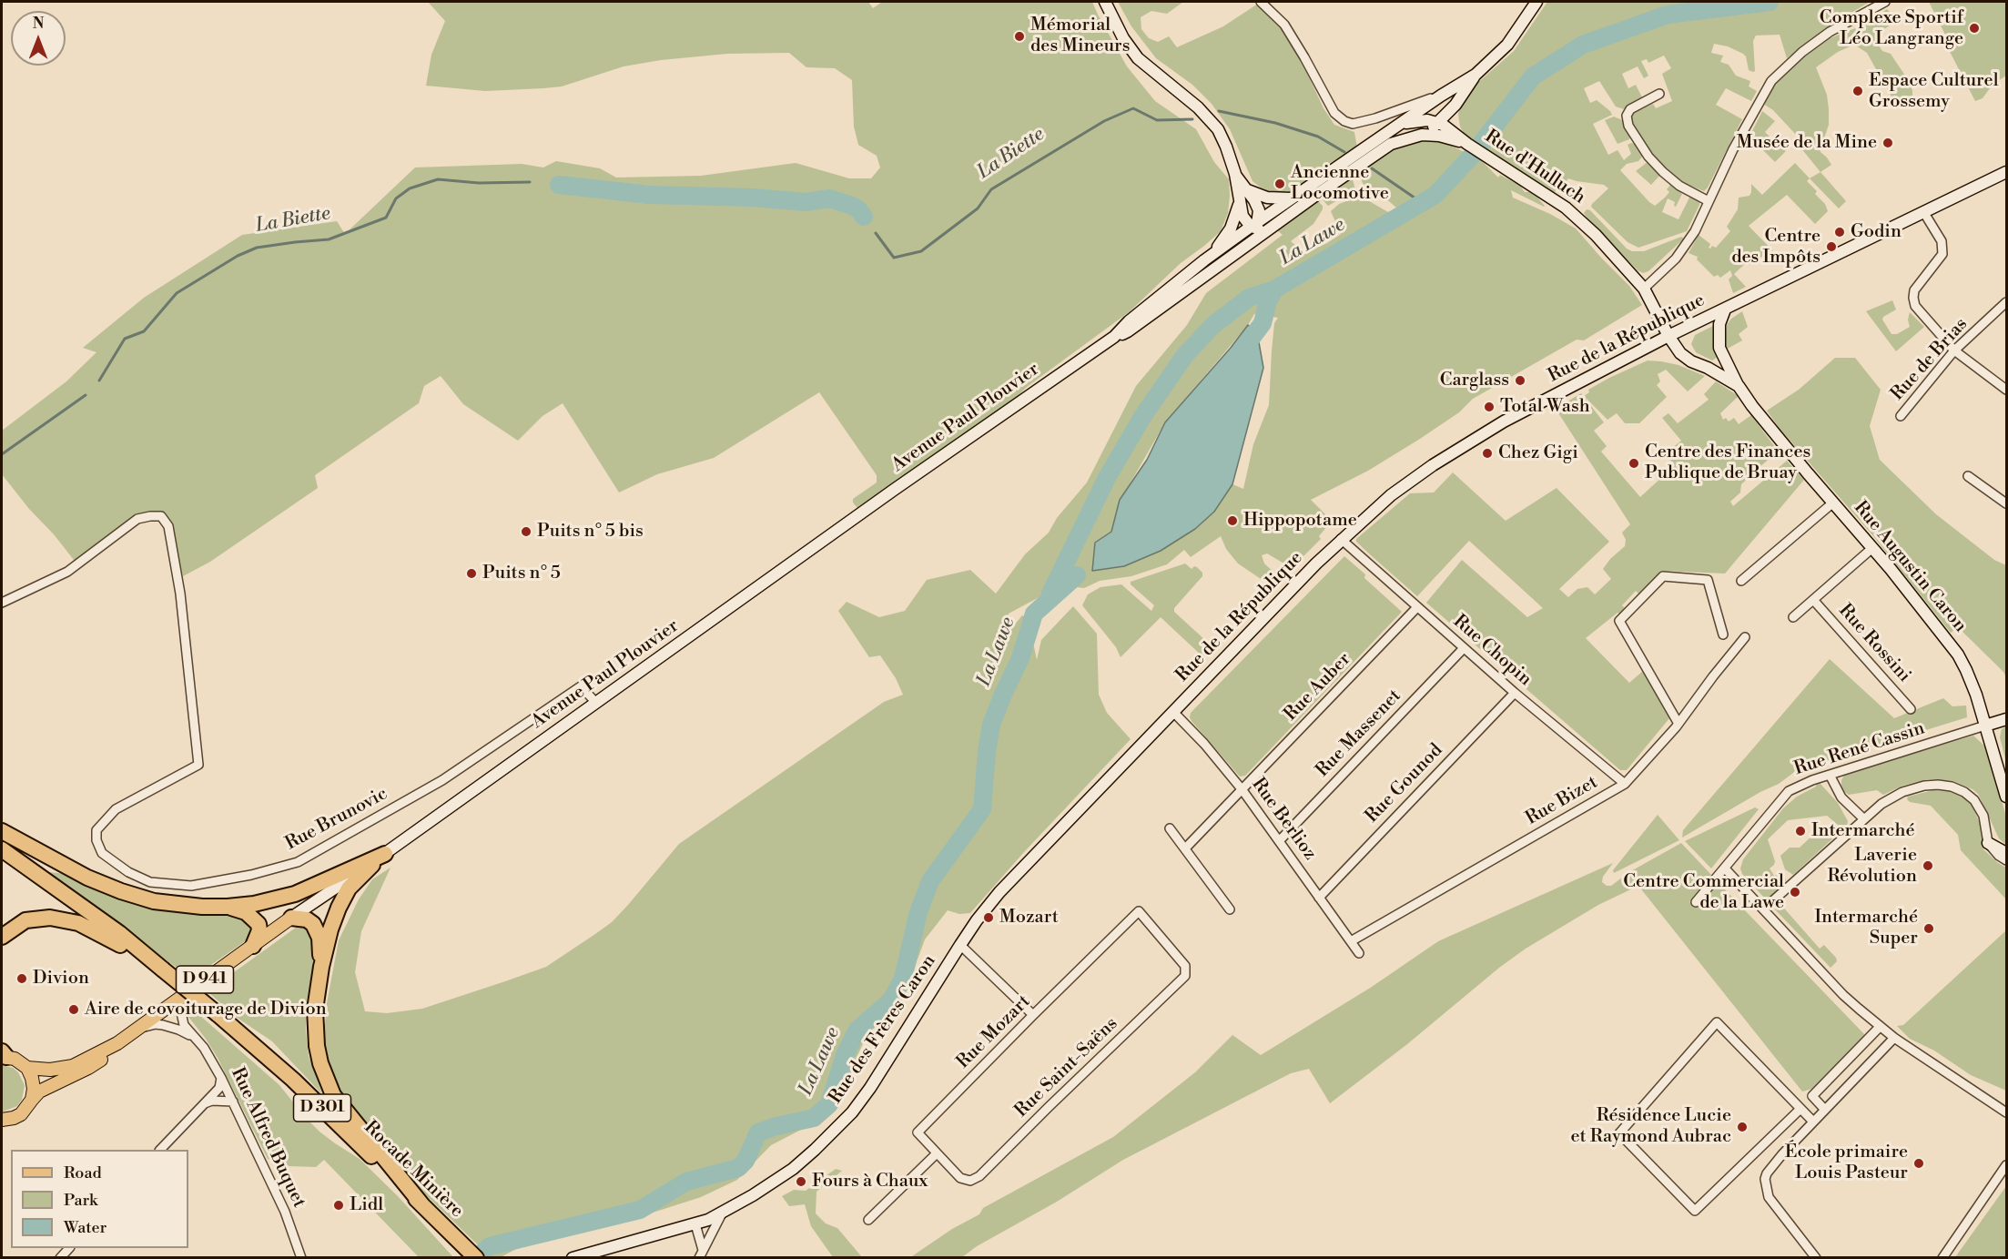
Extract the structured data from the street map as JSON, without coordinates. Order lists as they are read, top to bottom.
{
  "streets": {
    "highway": ["D 301", "Rocade Minière"],
    "main road": [
      "Rue d'Hulluch",
      "Rue de la République",
      "Avenue Paul Plouvier",
      "Rue Augustin Caron",
      "D 941",
      "Rue des Frères Caron"
    ],
    "street": [
      "Rue de Brias",
      "Rue Rossini",
      "Rue Chopin",
      "Rue Auber",
      "Rue Massenet",
      "Rue René Cassin",
      "Rue Gounod",
      "Rue Bizet",
      "Rue Brunovic",
      "Rue Berlioz",
      "Rue Mozart",
      "Rue Saint-Saëns",
      "Rue Alfred Buquet"
    ]
  },
  "crossings": [
    ["Rue d'Hulluch", "Rue de la République"],
    ["Rue d'Hulluch", "Rue Augustin Caron"],
    ["Rue de la République", "Rue Augustin Caron"],
    ["Rue de la République", "Rue Chopin"],
    ["Rue de la République", "Rue Berlioz"],
    ["Rue de la République", "Rue des Frères Caron"],
    ["Avenue Paul Plouvier", "Rue Brunovic"],
    ["Avenue Paul Plouvier", "Rue Alfred Buquet"],
    ["Rue Augustin Caron", "Rue René Cassin"],
    ["Rue Chopin", "Rue Auber"],
    ["Rue Chopin", "Rue Massenet"],
    ["Rue Chopin", "Rue Gounod"],
    ["Rue Chopin", "Rue Bizet"],
    ["Rue Auber", "Rue Berlioz"],
    ["Rue Massenet", "Rue Berlioz"],
    ["Rue Gounod", "Rue Berlioz"],
    ["Rue Bizet", "Rue Berlioz"],
    ["Rue Mozart", "Rue Saint-Saëns"]
  ],
  "water": ["La Biette", "La Lawe"],
  "places": [
    "Complexe Sportif Léo Langrange",
    "Mémorial des Mineurs",
    "Espace Culturel Grossemy",
    "Musée de la Mine",
    "Ancienne Locomotive",
    "Godin",
    "Centre des Impôts",
    "Carglass",
    "Total Wash",
    "Chez Gigi",
    "Centre des Finances Publique de Bruay",
    "Hippopotame",
    "Puits n° 5 bis",
    "Puits n° 5",
    "Intermarché",
    "Laverie Révolution",
    "Centre Commercial de la Lawe",
    "Mozart",
    "Intermarché Super",
    "Divion",
    "Aire de covoiturage de Divion",
    "Résidence Lucie et Raymond Aubrac",
    "École primaire Louis Pasteur",
    "Fours à Chaux",
    "Lidl"
  ],
  "legend": ["Road", "Park", "Water"],
  "north": "top"
}
